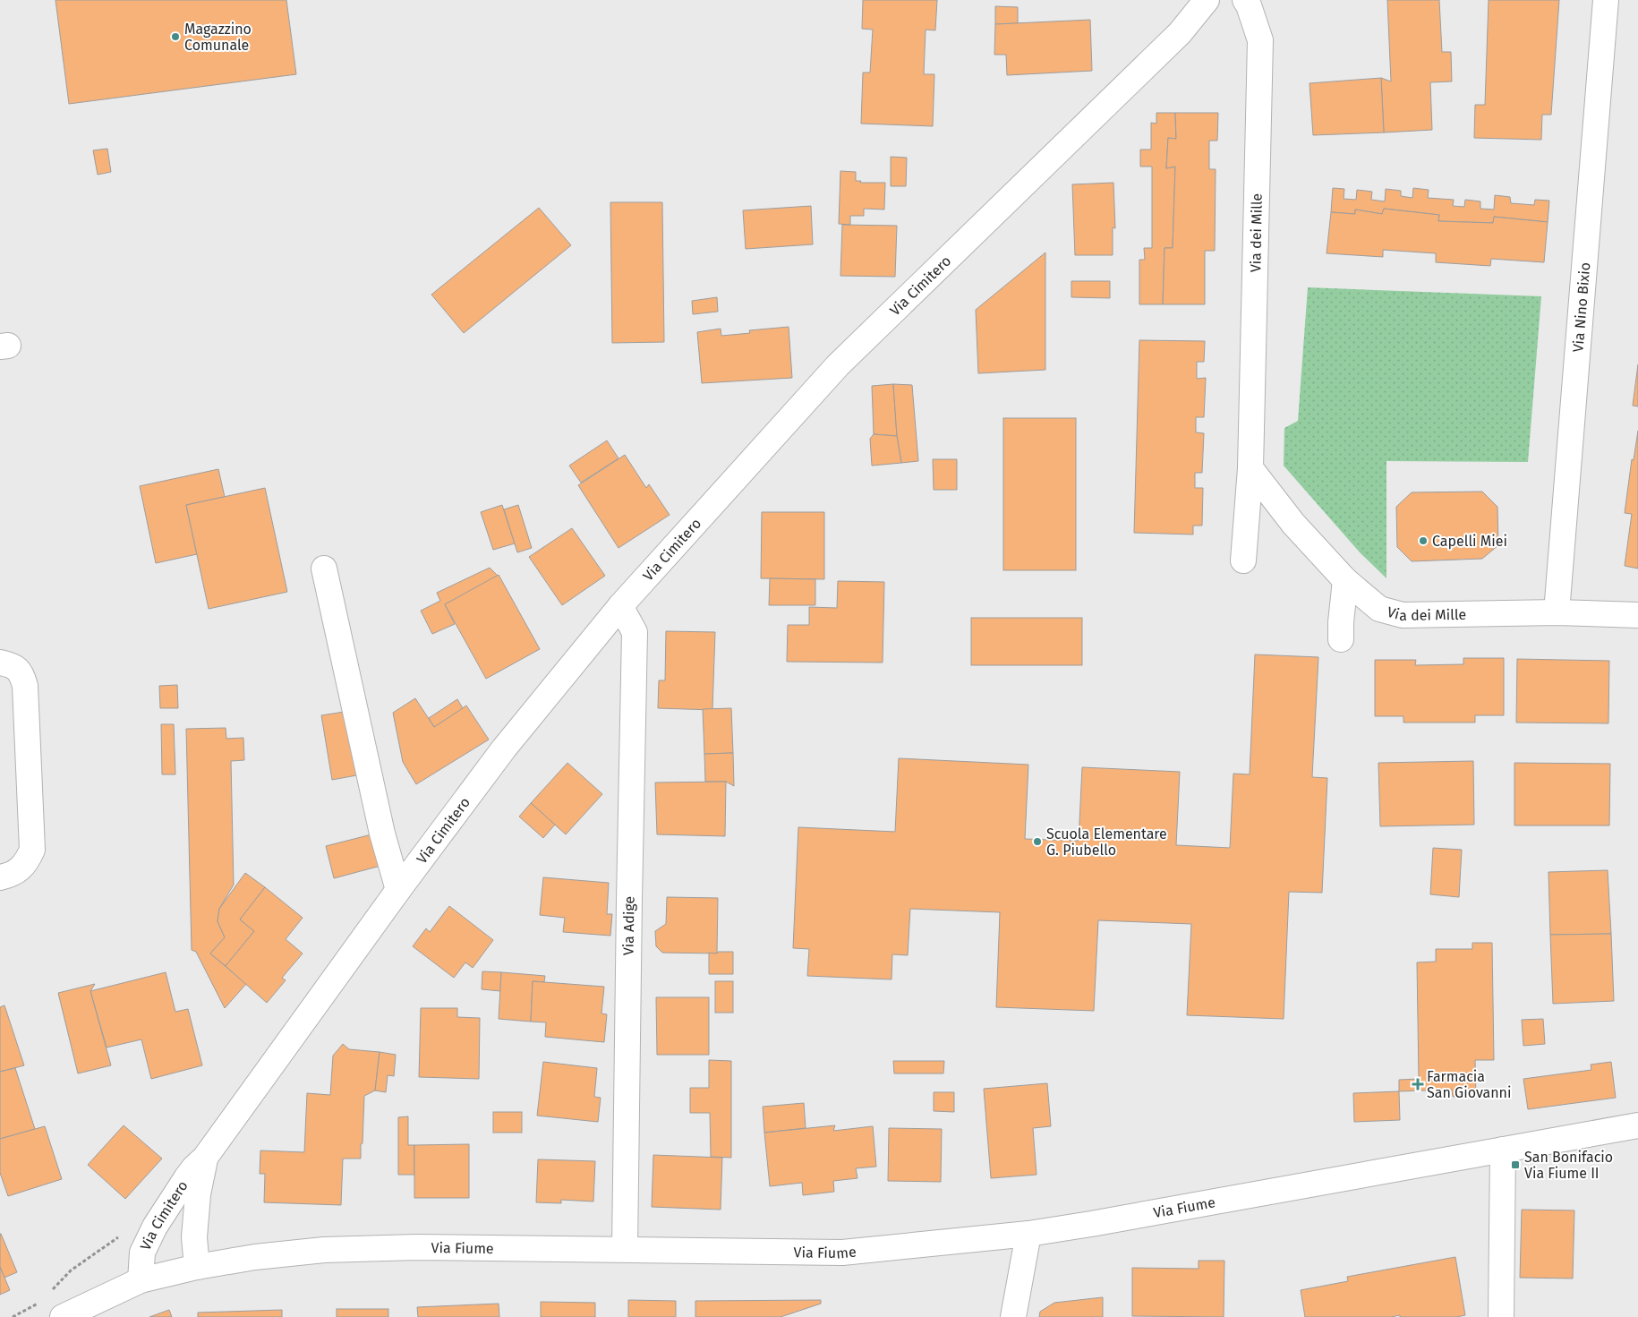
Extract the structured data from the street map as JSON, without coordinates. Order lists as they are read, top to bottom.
{
  "streets": {
    "street": [
      "Via dei Mille",
      "Via Cimitero",
      "Via Nino Bixio",
      "Via Adige",
      "Via Fiume"
    ]
  },
  "crossings": [
    ["Via dei Mille", "Via Nino Bixio"],
    ["Via Cimitero", "Via Adige"],
    ["Via Cimitero", "Via Fiume"],
    ["Via Adige", "Via Fiume"]
  ],
  "places": {
    "other": ["Magazzino Comunale", "Capelli Miei", "Scuola Elementare G. Piubello"],
    "health": ["Farmacia San Giovanni"],
    "transit": ["San Bonifacio Via Fiume II"]
  }
}
